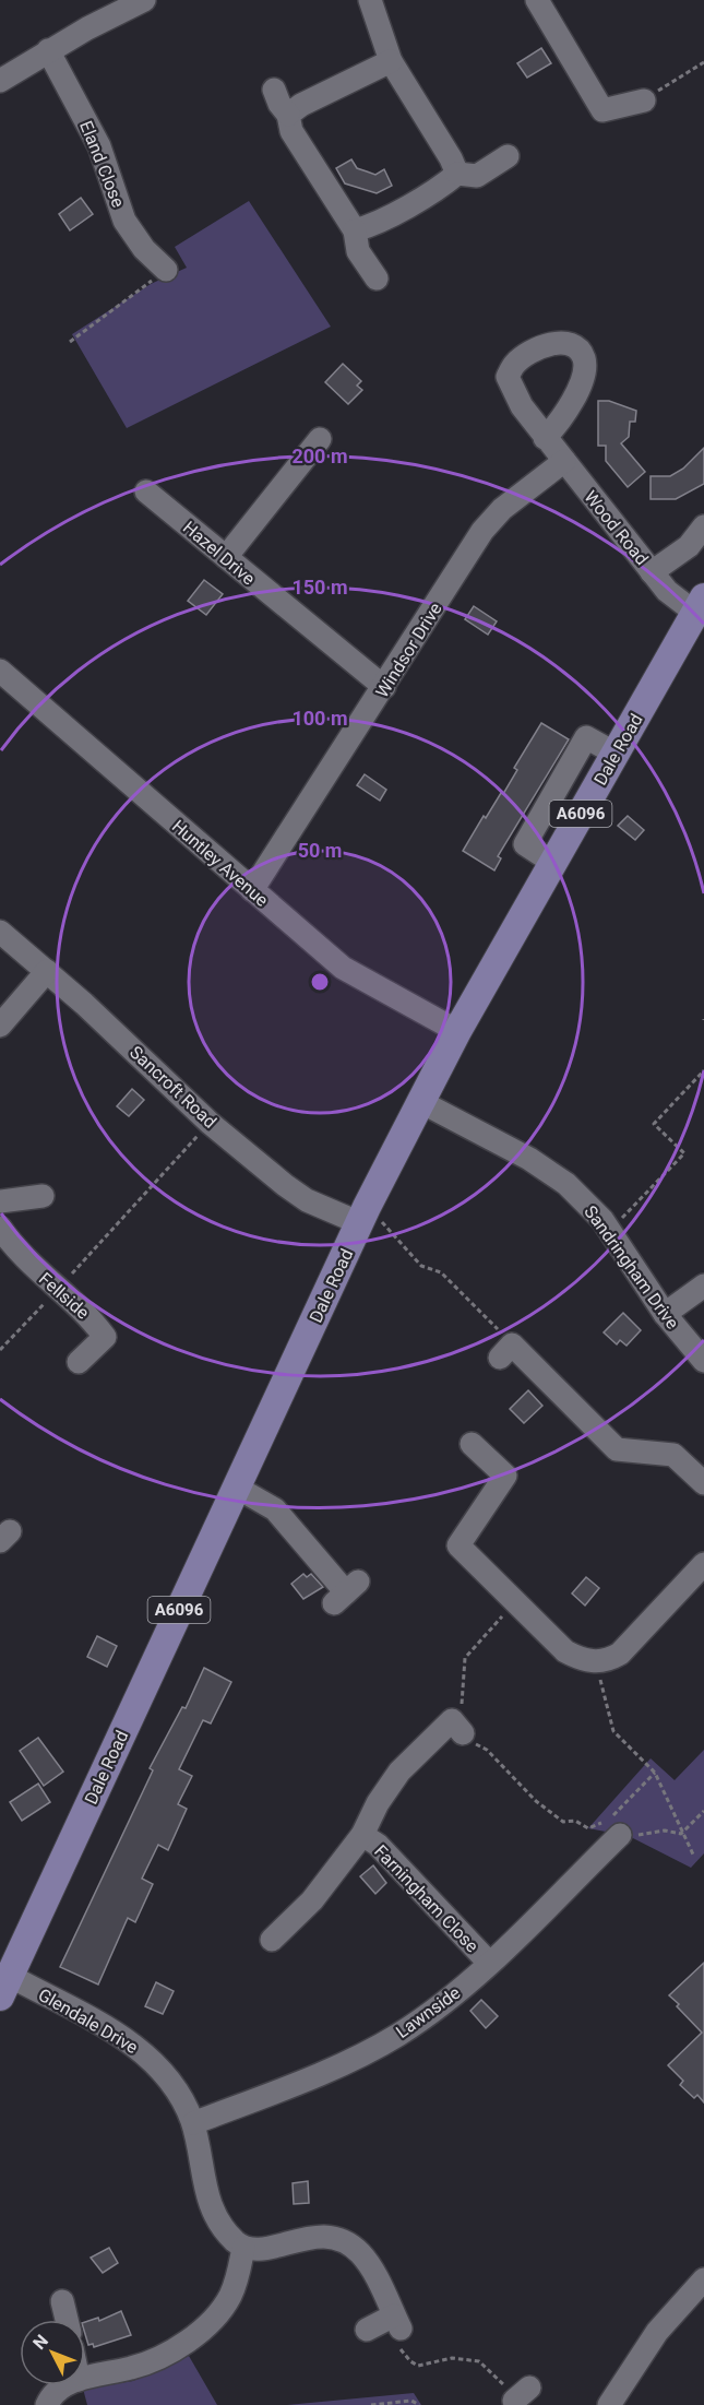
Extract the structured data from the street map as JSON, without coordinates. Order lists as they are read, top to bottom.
{
  "streets": {
    "main road": ["Dale Road", "A6096"],
    "street": [
      "Eland Close",
      "Wood Road",
      "Hazel Drive",
      "Windsor Drive",
      "Huntley Avenue",
      "Sancroft Road",
      "Sandringham Drive",
      "Fellside",
      "Farningham Close",
      "Lawnside",
      "Glendale Drive"
    ]
  },
  "crossings": [
    ["Wood Road", "Windsor Drive"],
    ["Wood Road", "Dale Road"],
    ["Hazel Drive", "Windsor Drive"],
    ["Windsor Drive", "Huntley Avenue"],
    ["Dale Road", "Huntley Avenue"],
    ["Dale Road", "Sancroft Road"],
    ["Dale Road", "Sandringham Drive"],
    ["Dale Road", "Glendale Drive"],
    ["Farningham Close", "Lawnside"],
    ["Lawnside", "Glendale Drive"]
  ],
  "north": "top left",
  "rings": [
    "200 m",
    "150 m",
    "100 m",
    "50 m"
  ]
}
